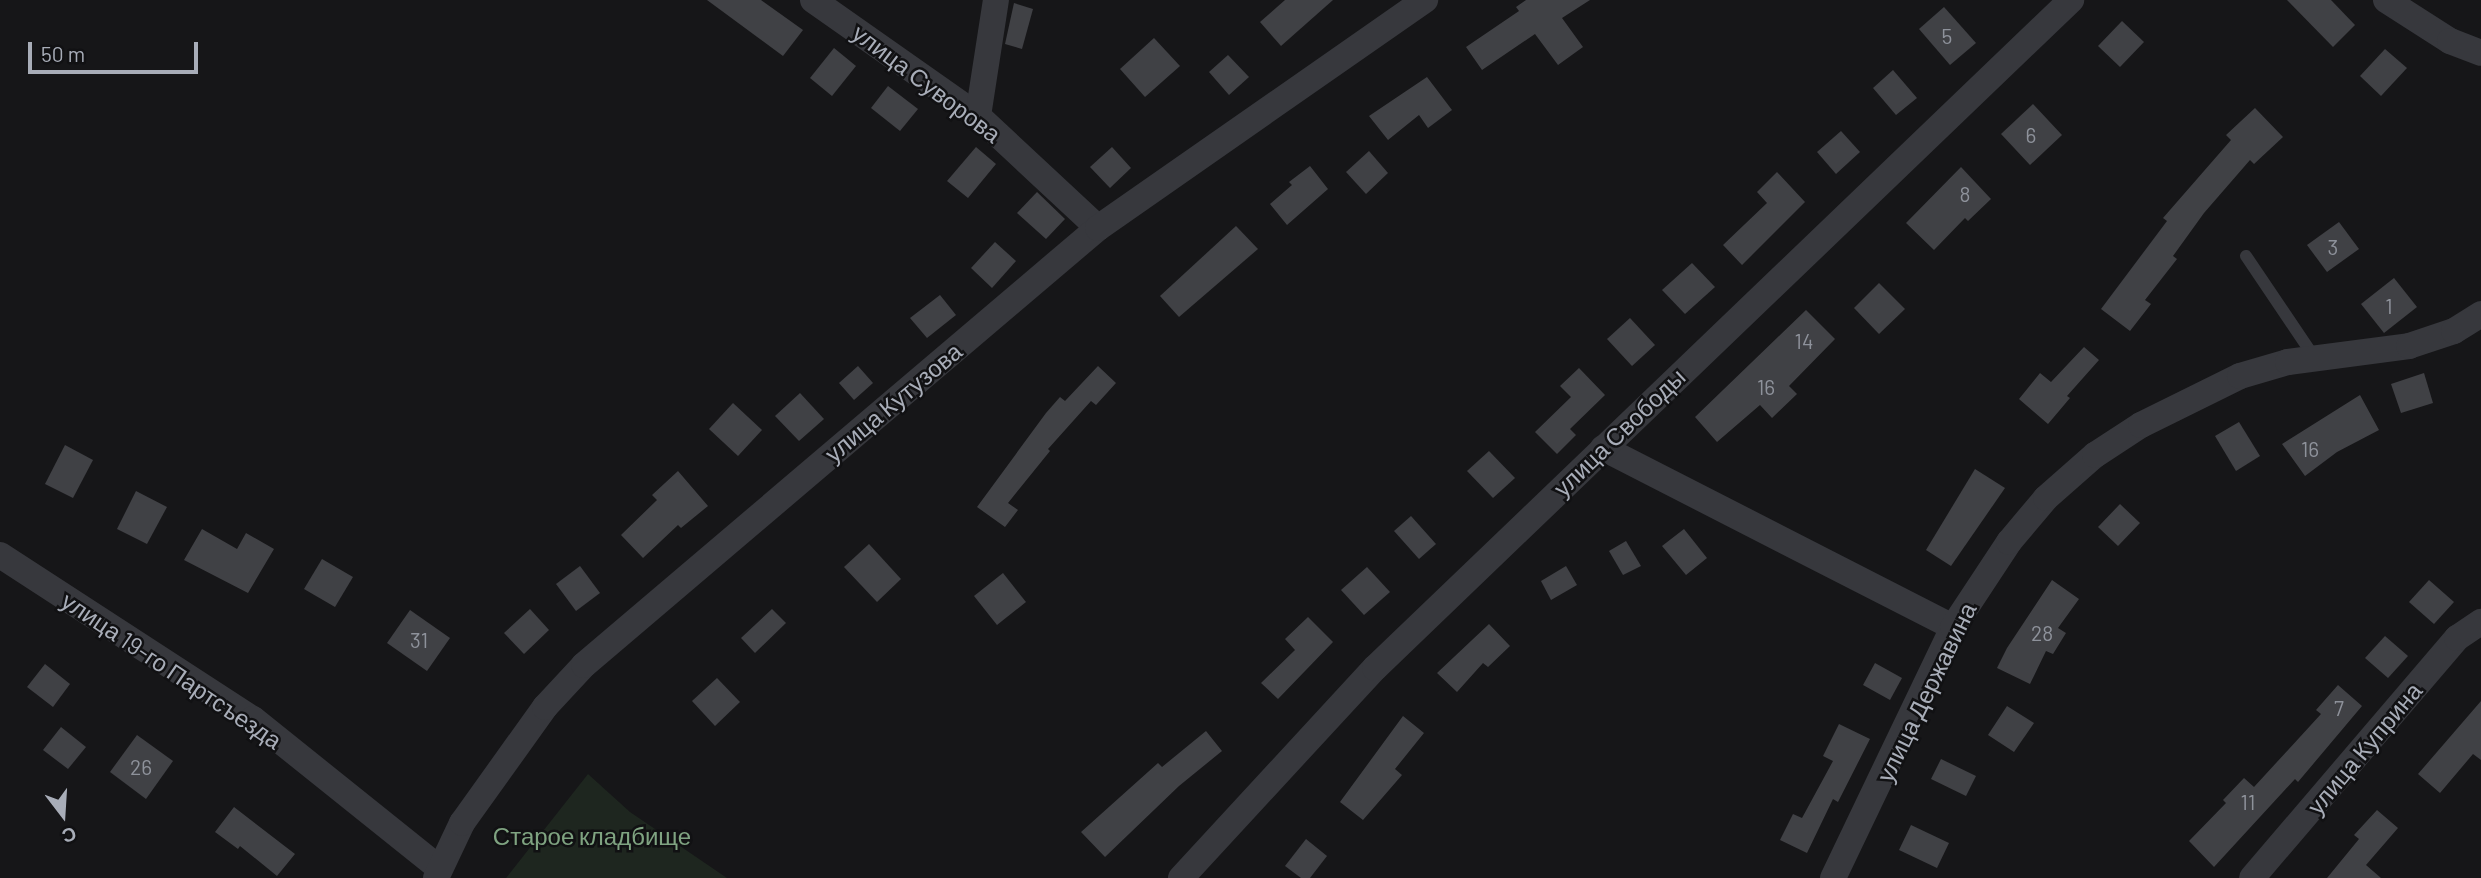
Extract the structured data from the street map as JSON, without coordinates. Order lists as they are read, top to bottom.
{
  "streets": {
    "street": [
      "улица Суворова",
      "улица Кутузова",
      "улица Свободы",
      "улица 19-го Партсъезда",
      "улица Державина",
      "улица Куприна"
    ]
  },
  "crossings": [
    ["улица Суворова", "улица Кутузова"],
    ["улица Кутузова", "улица 19-го Партсъезда"]
  ],
  "parks": ["Старое кладбище"],
  "house_numbers": [
    "5",
    "6",
    "8",
    "3",
    "1",
    "14",
    "16",
    "16",
    "28",
    "31",
    "7",
    "26",
    "11"
  ],
  "scale_bar": "50 m",
  "north": "bottom"
}
